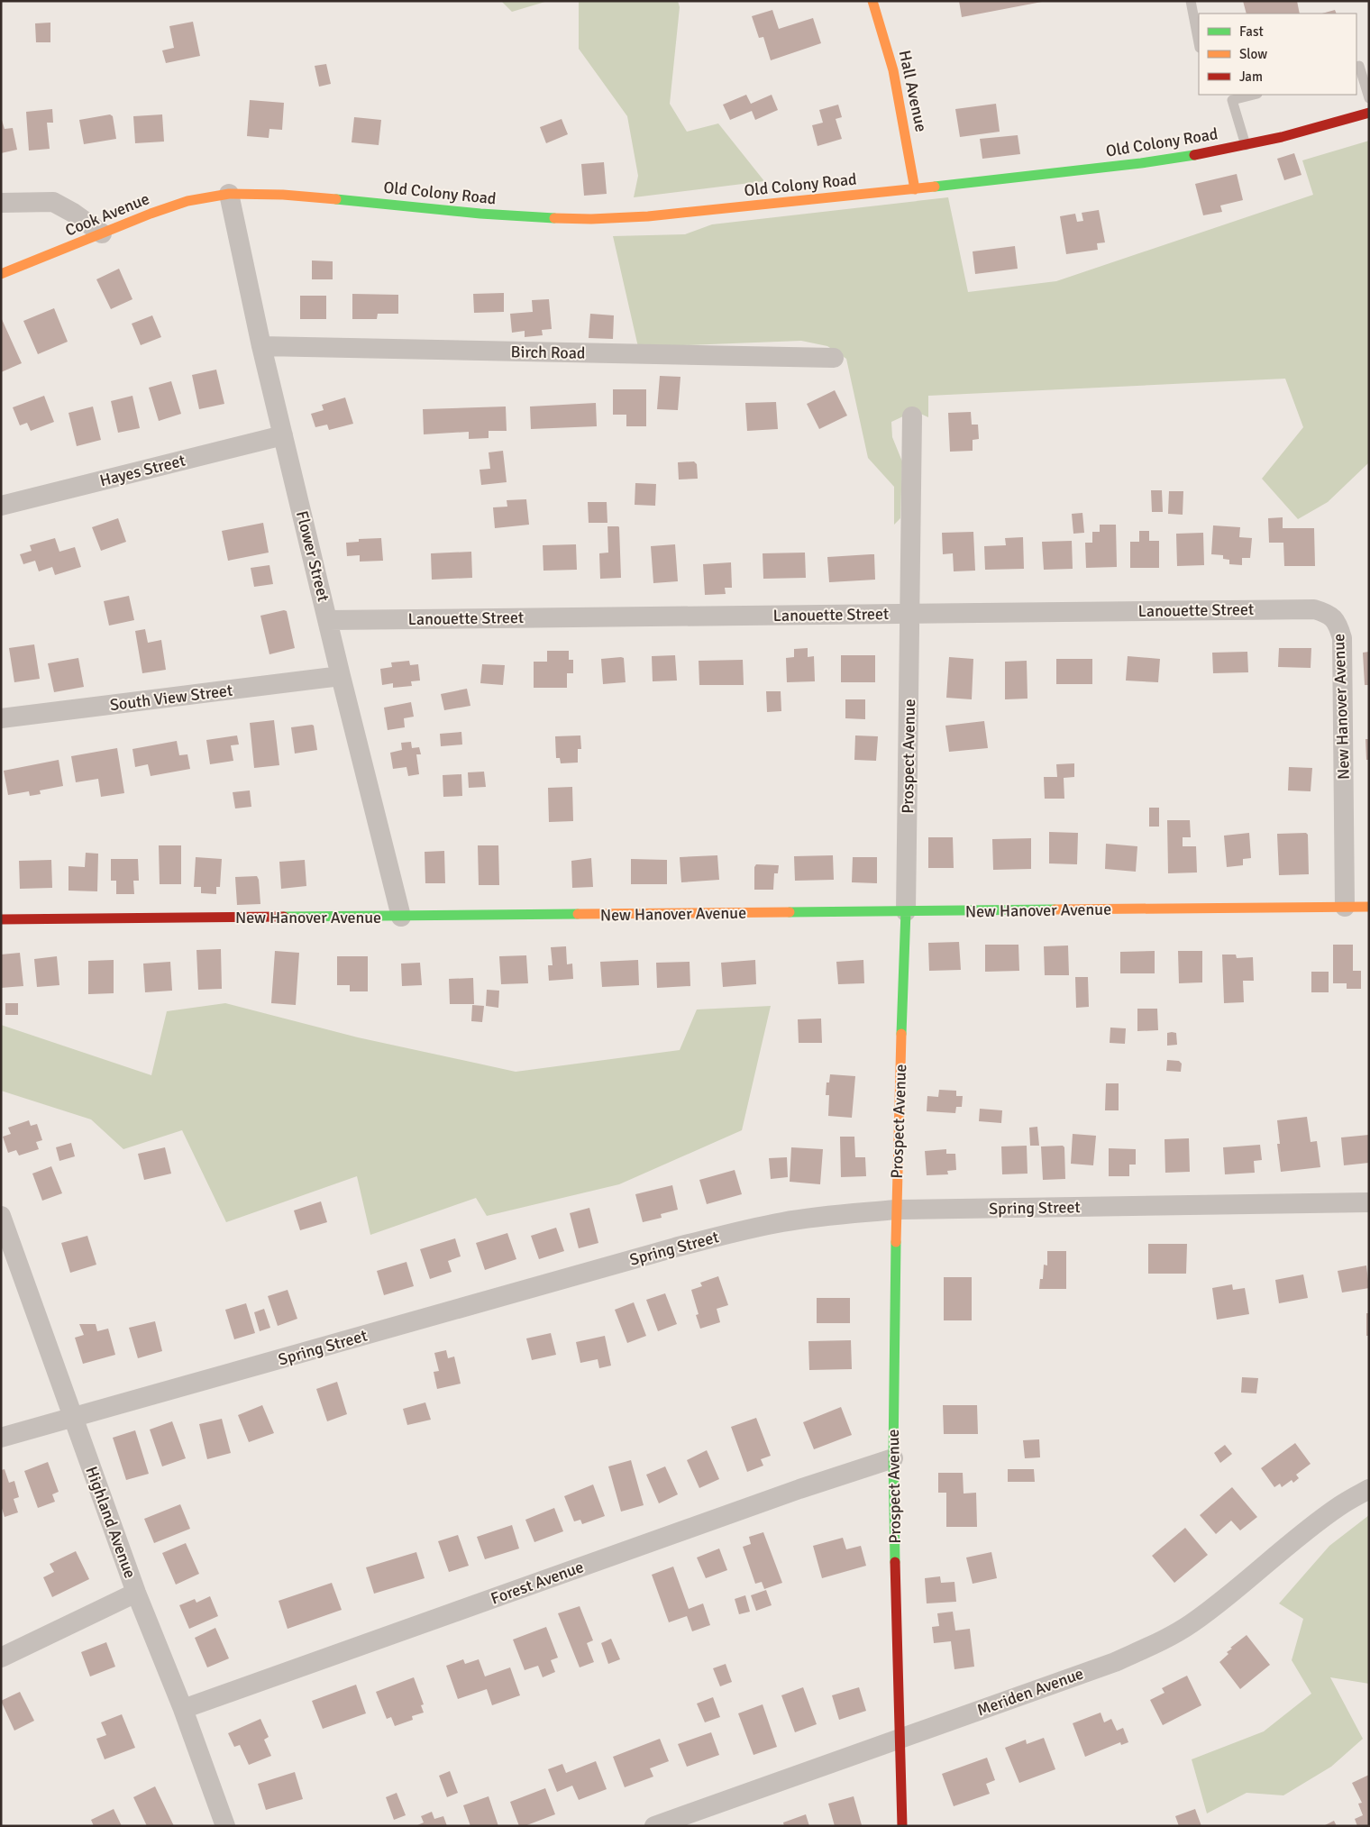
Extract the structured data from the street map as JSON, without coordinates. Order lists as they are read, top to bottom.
{
  "streets": {
    "main road": [
      "Hall Avenue",
      "Old Colony Road",
      "Cook Avenue",
      "New Hanover Avenue",
      "Prospect Avenue"
    ],
    "street": [
      "Birch Road",
      "Hayes Street",
      "Flower Street",
      "Lanouette Street",
      "South View Street",
      "Spring Street",
      "Highland Avenue",
      "Forest Avenue",
      "Meriden Avenue"
    ]
  },
  "crossings": [
    ["Hall Avenue", "Old Colony Road"],
    ["Old Colony Road", "Cook Avenue"],
    ["Old Colony Road", "Flower Street"],
    ["Cook Avenue", "Flower Street"],
    ["Birch Road", "Flower Street"],
    ["Hayes Street", "Flower Street"],
    ["Flower Street", "Lanouette Street"],
    ["Flower Street", "South View Street"],
    ["Flower Street", "New Hanover Avenue"],
    ["Lanouette Street", "New Hanover Avenue"],
    ["Lanouette Street", "Prospect Avenue"],
    ["New Hanover Avenue", "Prospect Avenue"],
    ["Prospect Avenue", "Spring Street"],
    ["Prospect Avenue", "Forest Avenue"],
    ["Prospect Avenue", "Meriden Avenue"],
    ["Spring Street", "Highland Avenue"],
    ["Highland Avenue", "Forest Avenue"]
  ],
  "legend": ["Fast", "Slow", "Jam"]
}
